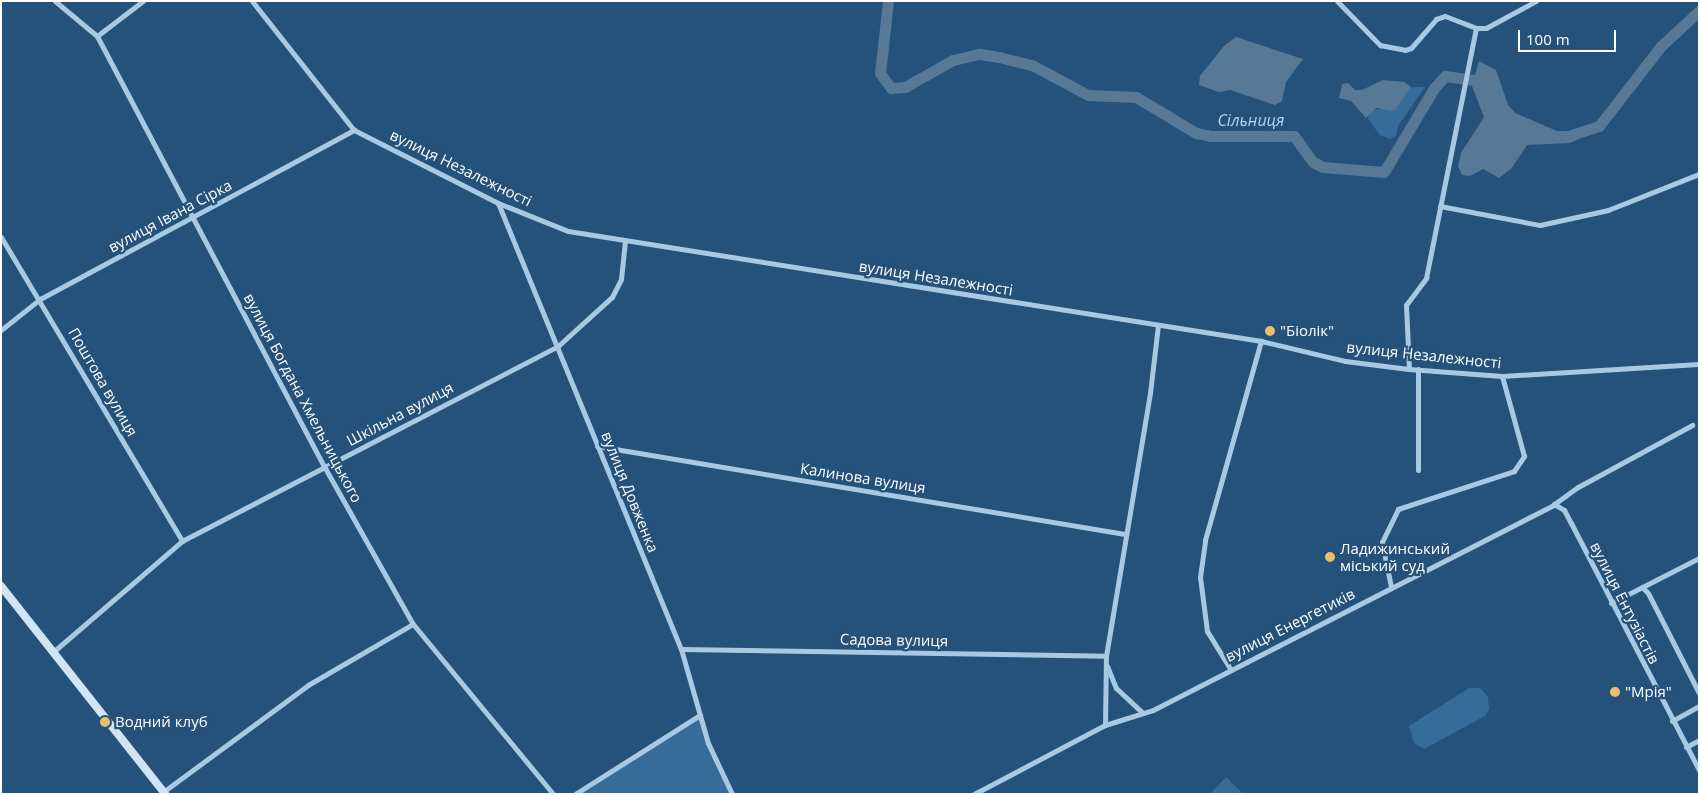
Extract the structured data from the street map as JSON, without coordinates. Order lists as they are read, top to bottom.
{
  "streets": {
    "street": [
      "вулиця Незалежності",
      "вулиця Івана Сірка",
      "Поштова вулиця",
      "вулиця Богдана Хмельницького",
      "Шкільна вулиця",
      "Калинова вулиця",
      "вулиця Довженка",
      "вулиця Ентузіастів",
      "вулиця Енергетиків",
      "Садова вулиця"
    ]
  },
  "crossings": [
    ["вулиця Незалежності", "вулиця Івана Сірка"],
    ["вулиця Незалежності", "Шкільна вулиця"],
    ["вулиця Незалежності", "вулиця Довженка"],
    ["вулиця Івана Сірка", "Поштова вулиця"],
    ["вулиця Івана Сірка", "вулиця Богдана Хмельницького"],
    ["Поштова вулиця", "Шкільна вулиця"],
    ["вулиця Богдана Хмельницького", "Шкільна вулиця"],
    ["Шкільна вулиця", "вулиця Довженка"],
    ["Калинова вулиця", "вулиця Довженка"],
    ["вулиця Довженка", "Садова вулиця"],
    ["вулиця Ентузіастів", "вулиця Енергетиків"]
  ],
  "water": ["Сільниця"],
  "places": [
    "\"Біолік\"",
    "Ладижинський міський суд",
    "\"Мрія\"",
    "Водний клуб"
  ],
  "scale_bar": "100 m"
}
